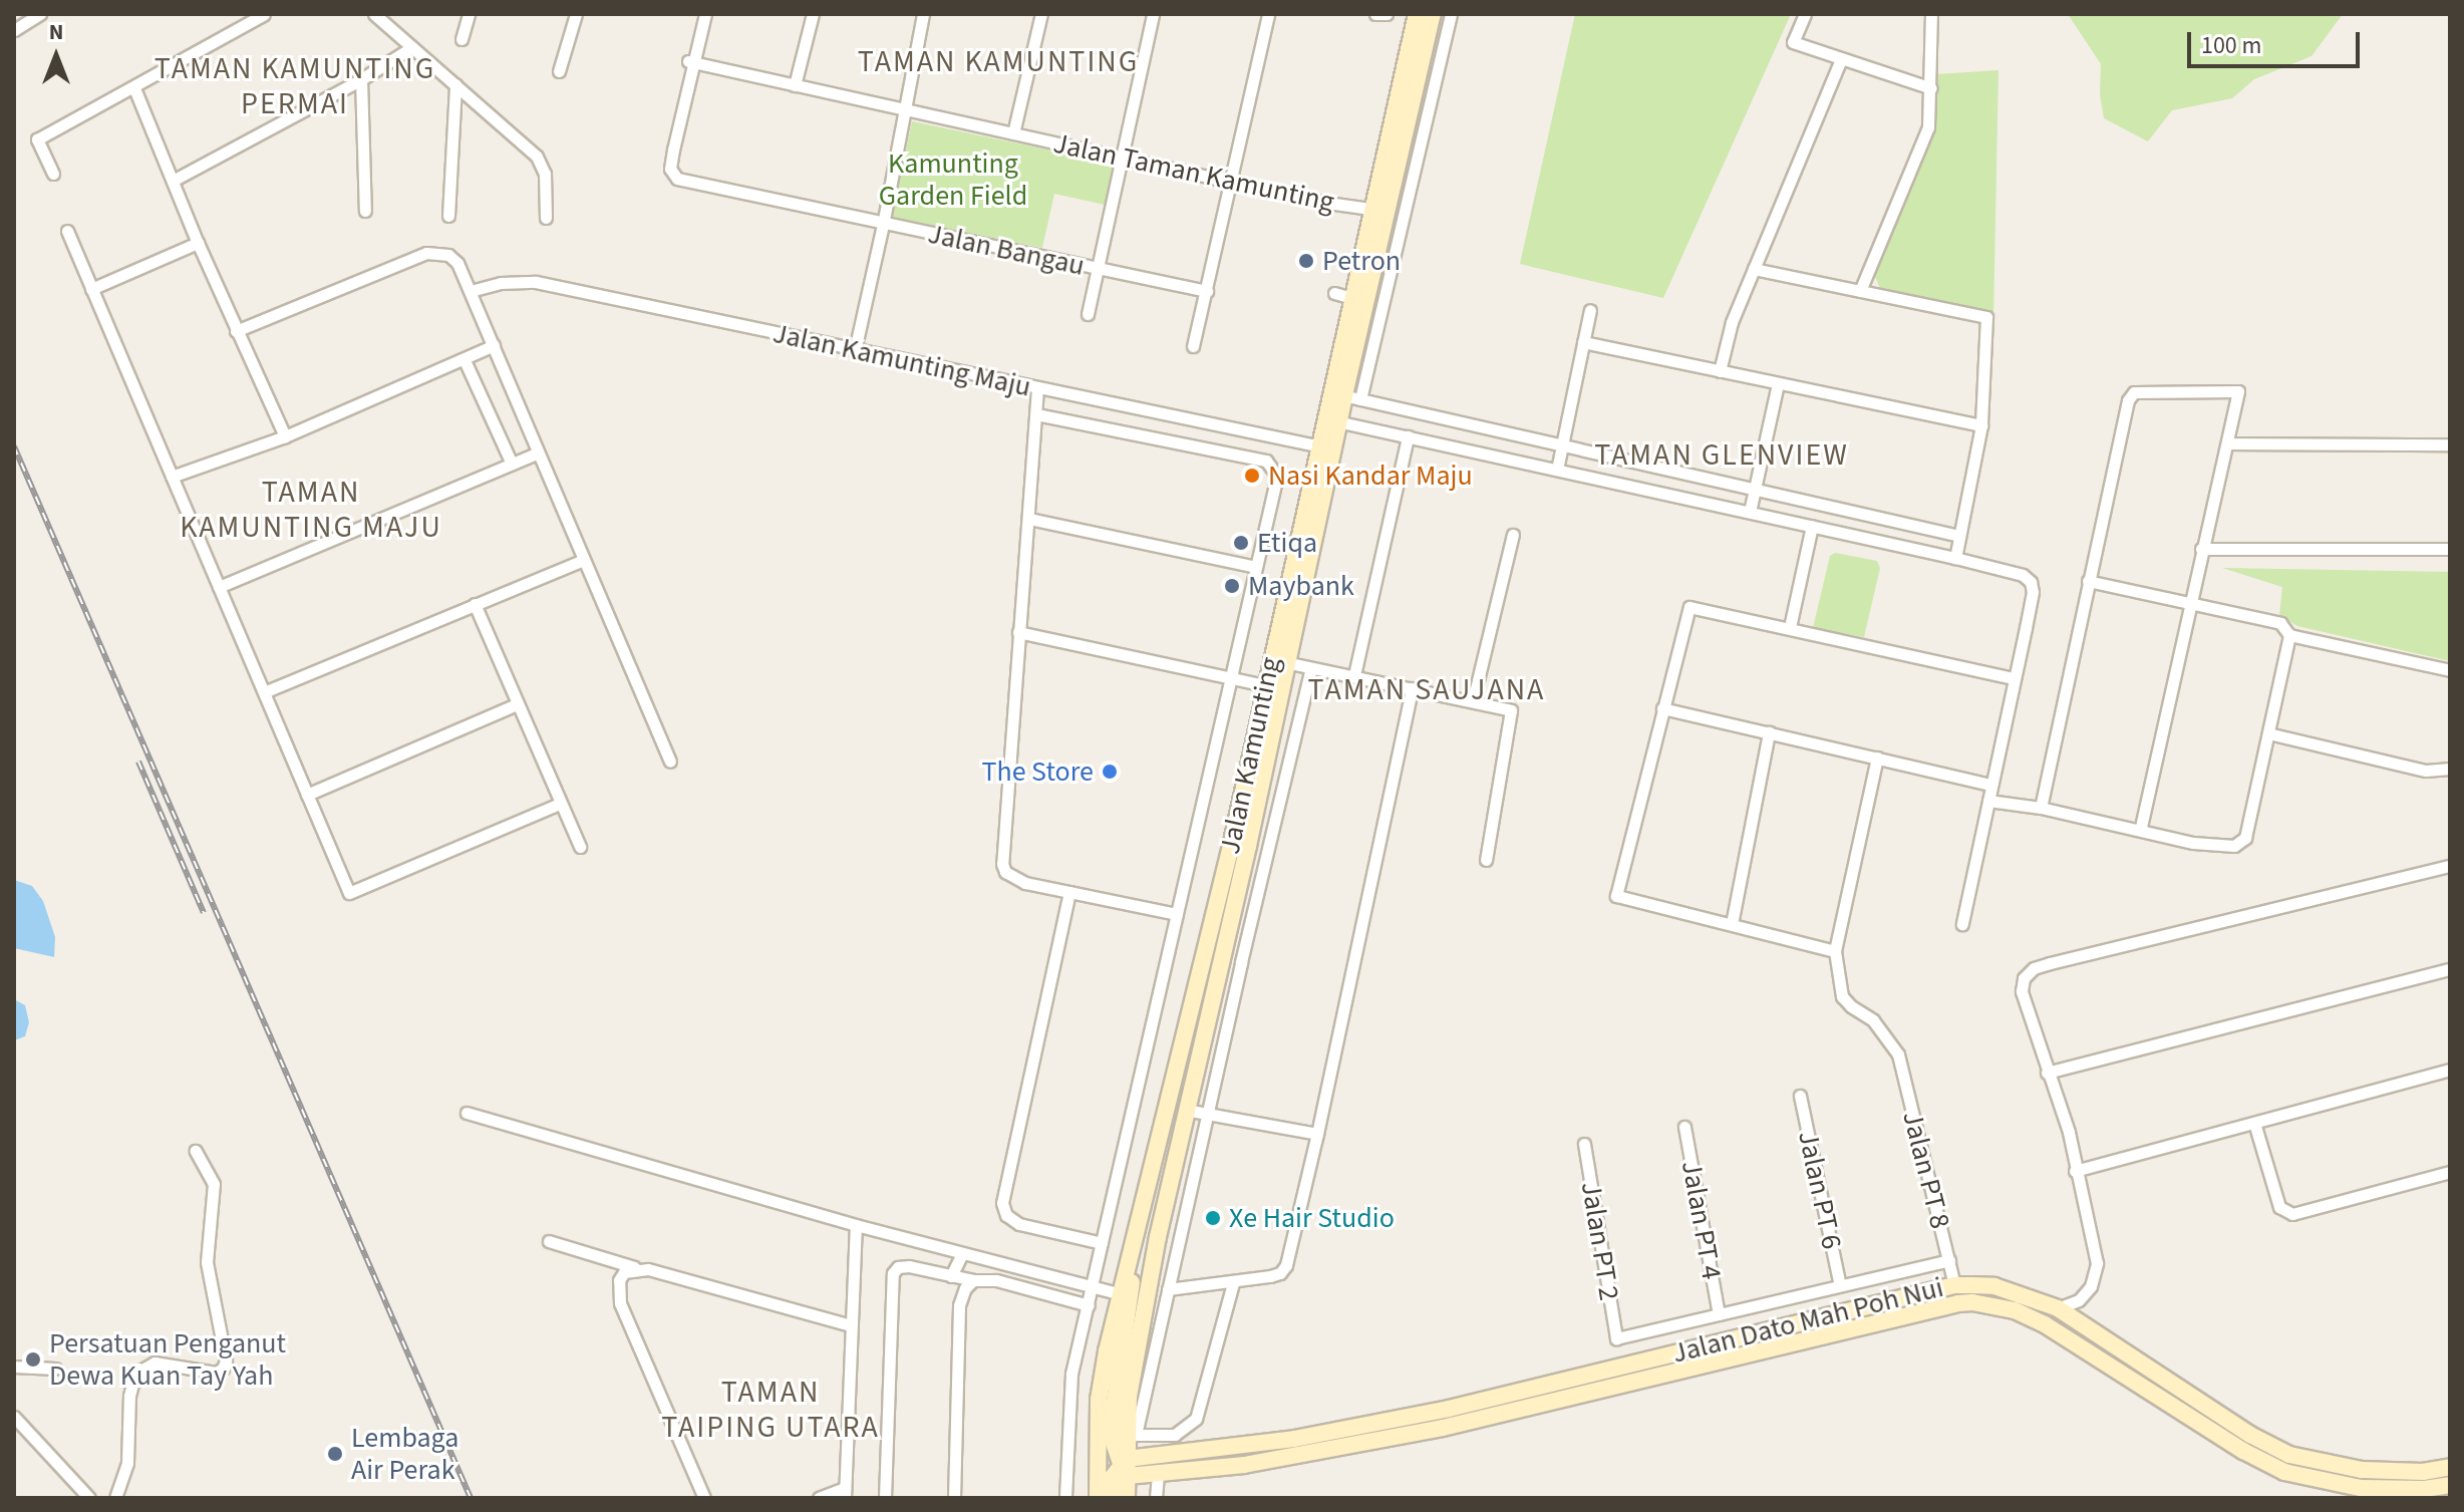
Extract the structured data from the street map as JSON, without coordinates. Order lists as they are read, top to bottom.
{
  "streets": {
    "main road": ["Jalan Kamunting", "Jalan Dato Mah Poh Nui"],
    "street": [
      "Jalan Taman Kamunting",
      "Jalan Bangau",
      "Jalan Kamunting Maju",
      "Jalan PT 8",
      "Jalan PT 6",
      "Jalan PT 4",
      "Jalan PT 2"
    ]
  },
  "crossings": [
    ["Jalan Taman Kamunting", "Jalan Bangau"],
    ["Jalan Taman Kamunting", "Jalan Kamunting"],
    ["Jalan Kamunting Maju", "Jalan Kamunting"],
    ["Jalan Kamunting", "Jalan Dato Mah Poh Nui"],
    ["Jalan PT 8", "Jalan Dato Mah Poh Nui"],
    ["Jalan PT 4", "Jalan PT 2"]
  ],
  "districts": [
    "TAMAN KAMUNTING",
    "TAMAN KAMUNTING PERMAI",
    "TAMAN GLENVIEW",
    "TAMAN KAMUNTING MAJU",
    "TAMAN SAUJANA",
    "TAMAN TAIPING UTARA"
  ],
  "parks": ["Kamunting Garden Field"],
  "places": [
    "Petron",
    "Nasi Kandar Maju",
    "Etiqa",
    "Maybank",
    "The Store",
    "Xe Hair Studio",
    "Persatuan Penganut Dewa Kuan Tay Yah",
    "Lembaga Air Perak"
  ],
  "scale_bar": "100 m",
  "north": "top"
}
